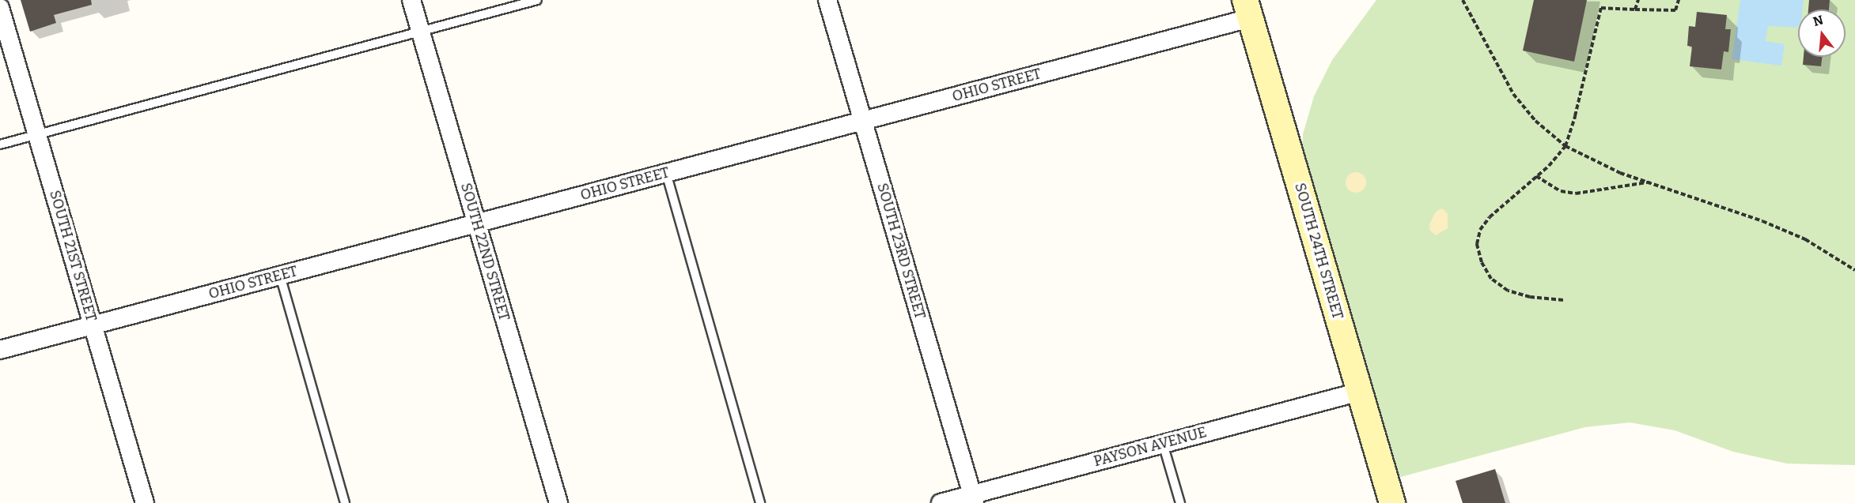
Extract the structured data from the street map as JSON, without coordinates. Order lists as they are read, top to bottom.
{
  "streets": {
    "street": [
      "OHIO STREET",
      "SOUTH 23RD STREET",
      "SOUTH 24TH STREET",
      "SOUTH 22ND STREET",
      "SOUTH 21ST STREET",
      "PAYSON AVENUE"
    ]
  },
  "crossings": [
    ["OHIO STREET", "SOUTH 23RD STREET"],
    ["OHIO STREET", "SOUTH 24TH STREET"],
    ["OHIO STREET", "SOUTH 22ND STREET"],
    ["OHIO STREET", "SOUTH 21ST STREET"],
    ["SOUTH 23RD STREET", "PAYSON AVENUE"],
    ["SOUTH 24TH STREET", "PAYSON AVENUE"]
  ],
  "north": "top"
}
